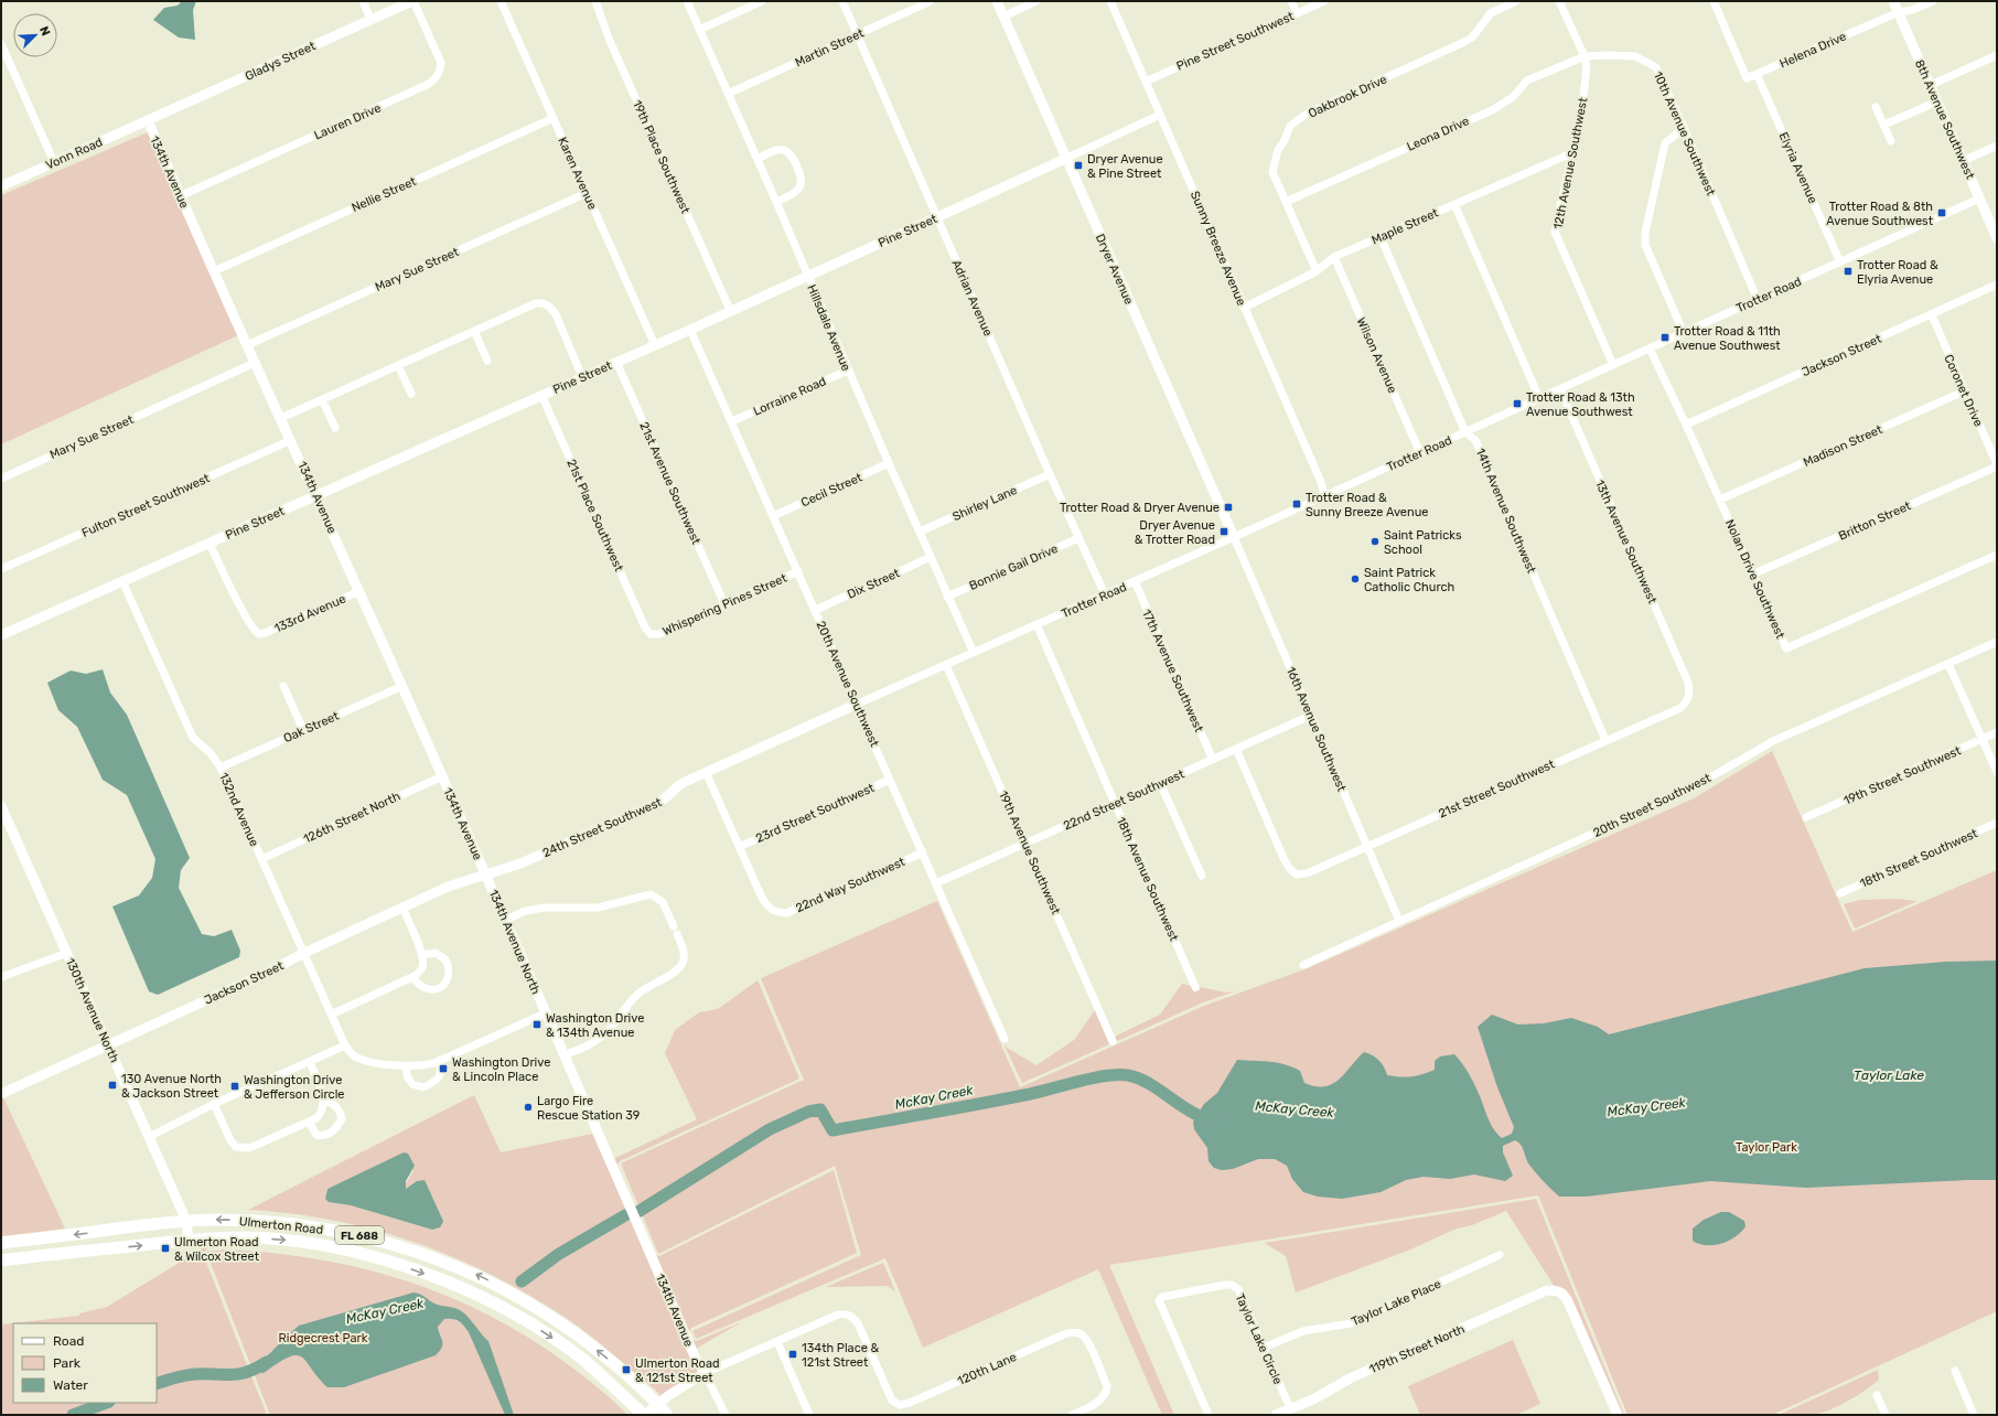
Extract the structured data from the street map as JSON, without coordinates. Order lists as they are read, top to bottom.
{
  "streets": {
    "main road": ["Ulmerton Road", "FL 688"],
    "street": [
      "Pine Street Southwest",
      "Martin Street",
      "Helena Drive",
      "Gladys Street",
      "Oakbrook Drive",
      "8th Avenue Southwest",
      "Lauren Drive",
      "Leona Drive",
      "10th Avenue Southwest",
      "Vonn Road",
      "19th Place Southwest",
      "12th Avenue Southwest",
      "Elyria Avenue",
      "134th Avenue",
      "Karen Avenue",
      "Nellie Street",
      "Maple Street",
      "Pine Street",
      "Sunny Breeze Avenue",
      "Mary Sue Street",
      "Dryer Avenue",
      "Trotter Road",
      "Adrian Avenue",
      "Hillsdale Avenue",
      "Wilson Avenue",
      "Jackson Street",
      "Coronet Drive",
      "Lorraine Road",
      "Madison Street",
      "21st Avenue Southwest",
      "Cecil Street",
      "Shirley Lane",
      "Fulton Street Southwest",
      "14th Avenue Southwest",
      "21st Place Southwest",
      "Britton Street",
      "13th Avenue Southwest",
      "Bonnie Gail Drive",
      "Nolan Drive Southwest",
      "Dix Street",
      "Whispering Pines Street",
      "133rd Avenue",
      "17th Avenue Southwest",
      "20th Avenue Southwest",
      "Oak Street",
      "16th Avenue Southwest",
      "19th Street Southwest",
      "21st Street Southwest",
      "22nd Street Southwest",
      "20th Street Southwest",
      "132nd Avenue",
      "23rd Street Southwest",
      "126th Street North",
      "24th Street Southwest",
      "19th Avenue Southwest",
      "18th Street Southwest",
      "18th Avenue Southwest",
      "22nd Way Southwest",
      "134th Avenue North",
      "130th Avenue North",
      "Taylor Lake Place",
      "Taylor Lake Circle",
      "119th Street North",
      "120th Lane"
    ]
  },
  "crossings": [
    ["Pine Street Southwest", "Sunny Breeze Avenue"],
    ["Martin Street", "Adrian Avenue"],
    ["Martin Street", "Hillsdale Avenue"],
    ["Helena Drive", "8th Avenue Southwest"],
    ["Helena Drive", "Elyria Avenue"],
    ["Gladys Street", "Lauren Drive"],
    ["Gladys Street", "Vonn Road"],
    ["Gladys Street", "134th Avenue"],
    ["Oakbrook Drive", "Leona Drive"],
    ["Oakbrook Drive", "Maple Street"],
    ["8th Avenue Southwest", "Trotter Road"],
    ["Lauren Drive", "134th Avenue"],
    ["Leona Drive", "10th Avenue Southwest"],
    ["Leona Drive", "12th Avenue Southwest"],
    ["10th Avenue Southwest", "12th Avenue Southwest"],
    ["10th Avenue Southwest", "Trotter Road"],
    ["Vonn Road", "134th Avenue"],
    ["19th Place Southwest", "Pine Street"],
    ["12th Avenue Southwest", "Maple Street"],
    ["12th Avenue Southwest", "Trotter Road"],
    ["Elyria Avenue", "Trotter Road"],
    ["134th Avenue", "Nellie Street"],
    ["134th Avenue", "Pine Street"],
    ["134th Avenue", "Mary Sue Street"],
    ["134th Avenue", "Jackson Street"],
    ["134th Avenue", "Fulton Street Southwest"],
    ["134th Avenue", "133rd Avenue"],
    ["134th Avenue", "Oak Street"],
    ["134th Avenue", "126th Street North"],
    ["134th Avenue", "24th Street Southwest"],
    ["134th Avenue", "134th Avenue North"],
    ["Karen Avenue", "Nellie Street"],
    ["Karen Avenue", "Pine Street"],
    ["Karen Avenue", "Mary Sue Street"],
    ["Maple Street", "Sunny Breeze Avenue"],
    ["Maple Street", "Wilson Avenue"],
    ["Maple Street", "14th Avenue Southwest"],
    ["Pine Street", "Sunny Breeze Avenue"],
    ["Pine Street", "Dryer Avenue"],
    ["Pine Street", "Adrian Avenue"],
    ["Pine Street", "Hillsdale Avenue"],
    ["Pine Street", "21st Avenue Southwest"],
    ["Pine Street", "21st Place Southwest"],
    ["Pine Street", "133rd Avenue"],
    ["Pine Street", "20th Avenue Southwest"],
    ["Pine Street", "132nd Avenue"],
    ["Sunny Breeze Avenue", "Trotter Road"],
    ["Dryer Avenue", "Trotter Road"],
    ["Dryer Avenue", "16th Avenue Southwest"],
    ["Trotter Road", "Adrian Avenue"],
    ["Trotter Road", "Hillsdale Avenue"],
    ["Trotter Road", "Wilson Avenue"],
    ["Trotter Road", "14th Avenue Southwest"],
    ["Trotter Road", "13th Avenue Southwest"],
    ["Trotter Road", "Nolan Drive Southwest"],
    ["Trotter Road", "17th Avenue Southwest"],
    ["Trotter Road", "20th Avenue Southwest"],
    ["Trotter Road", "16th Avenue Southwest"],
    ["Trotter Road", "24th Street Southwest"],
    ["Trotter Road", "19th Avenue Southwest"],
    ["Trotter Road", "18th Avenue Southwest"],
    ["Adrian Avenue", "Shirley Lane"],
    ["Adrian Avenue", "Bonnie Gail Drive"],
    ["Hillsdale Avenue", "Lorraine Road"],
    ["Hillsdale Avenue", "Cecil Street"],
    ["Hillsdale Avenue", "Shirley Lane"],
    ["Hillsdale Avenue", "Bonnie Gail Drive"],
    ["Hillsdale Avenue", "Dix Street"],
    ["Jackson Street", "Coronet Drive"],
    ["Jackson Street", "Nolan Drive Southwest"],
    ["Jackson Street", "132nd Avenue"],
    ["Jackson Street", "24th Street Southwest"],
    ["Jackson Street", "134th Avenue North"],
    ["Jackson Street", "130th Avenue North"],
    ["Coronet Drive", "Madison Street"],
    ["Coronet Drive", "Britton Street"],
    ["Lorraine Road", "20th Avenue Southwest"],
    ["Madison Street", "Nolan Drive Southwest"],
    ["21st Avenue Southwest", "Whispering Pines Street"],
    ["Cecil Street", "20th Avenue Southwest"],
    ["14th Avenue Southwest", "21st Street Southwest"],
    ["21st Place Southwest", "Whispering Pines Street"],
    ["Britton Street", "Nolan Drive Southwest"],
    ["13th Avenue Southwest", "21st Street Southwest"],
    ["Dix Street", "20th Avenue Southwest"],
    ["Whispering Pines Street", "20th Avenue Southwest"],
    ["17th Avenue Southwest", "22nd Street Southwest"],
    ["20th Avenue Southwest", "22nd Street Southwest"],
    ["20th Avenue Southwest", "23rd Street Southwest"],
    ["20th Avenue Southwest", "24th Street Southwest"],
    ["20th Avenue Southwest", "22nd Way Southwest"],
    ["Oak Street", "132nd Avenue"],
    ["16th Avenue Southwest", "21st Street Southwest"],
    ["16th Avenue Southwest", "22nd Street Southwest"],
    ["16th Avenue Southwest", "20th Street Southwest"],
    ["21st Street Southwest", "22nd Street Southwest"],
    ["22nd Street Southwest", "19th Avenue Southwest"],
    ["22nd Street Southwest", "18th Avenue Southwest"],
    ["132nd Avenue", "126th Street North"],
    ["23rd Street Southwest", "22nd Way Southwest"],
    ["24th Street Southwest", "134th Avenue North"],
    ["130th Avenue North", "Ulmerton Road"],
    ["Taylor Lake Place", "Taylor Lake Circle"],
    ["Taylor Lake Circle", "119th Street North"]
  ],
  "water": ["Taylor Lake", "McKay Creek"],
  "parks": ["Taylor Park", "Ridgecrest Park"],
  "places": {
    "transit": [
      "Dryer Avenue & Pine Street",
      "Trotter Road & 8th Avenue Southwest",
      "Trotter Road & Elyria Avenue",
      "Trotter Road & 11th Avenue Southwest",
      "Trotter Road & 13th Avenue Southwest",
      "Trotter Road & Sunny Breeze Avenue",
      "Trotter Road & Dryer Avenue",
      "Dryer Avenue & Trotter Road",
      "Washington Drive & 134th Avenue",
      "Washington Drive & Lincoln Place",
      "130 Avenue North & Jackson Street",
      "Washington Drive & Jefferson Circle",
      "Ulmerton Road & Wilcox Street",
      "134th Place & 121st Street",
      "Ulmerton Road & 121st Street"
    ],
    "other": ["Saint Patricks School", "Saint Patrick Catholic Church", "Largo Fire Rescue Station 39"]
  },
  "legend": ["Road", "Park", "Water"],
  "north": "top right"
}
